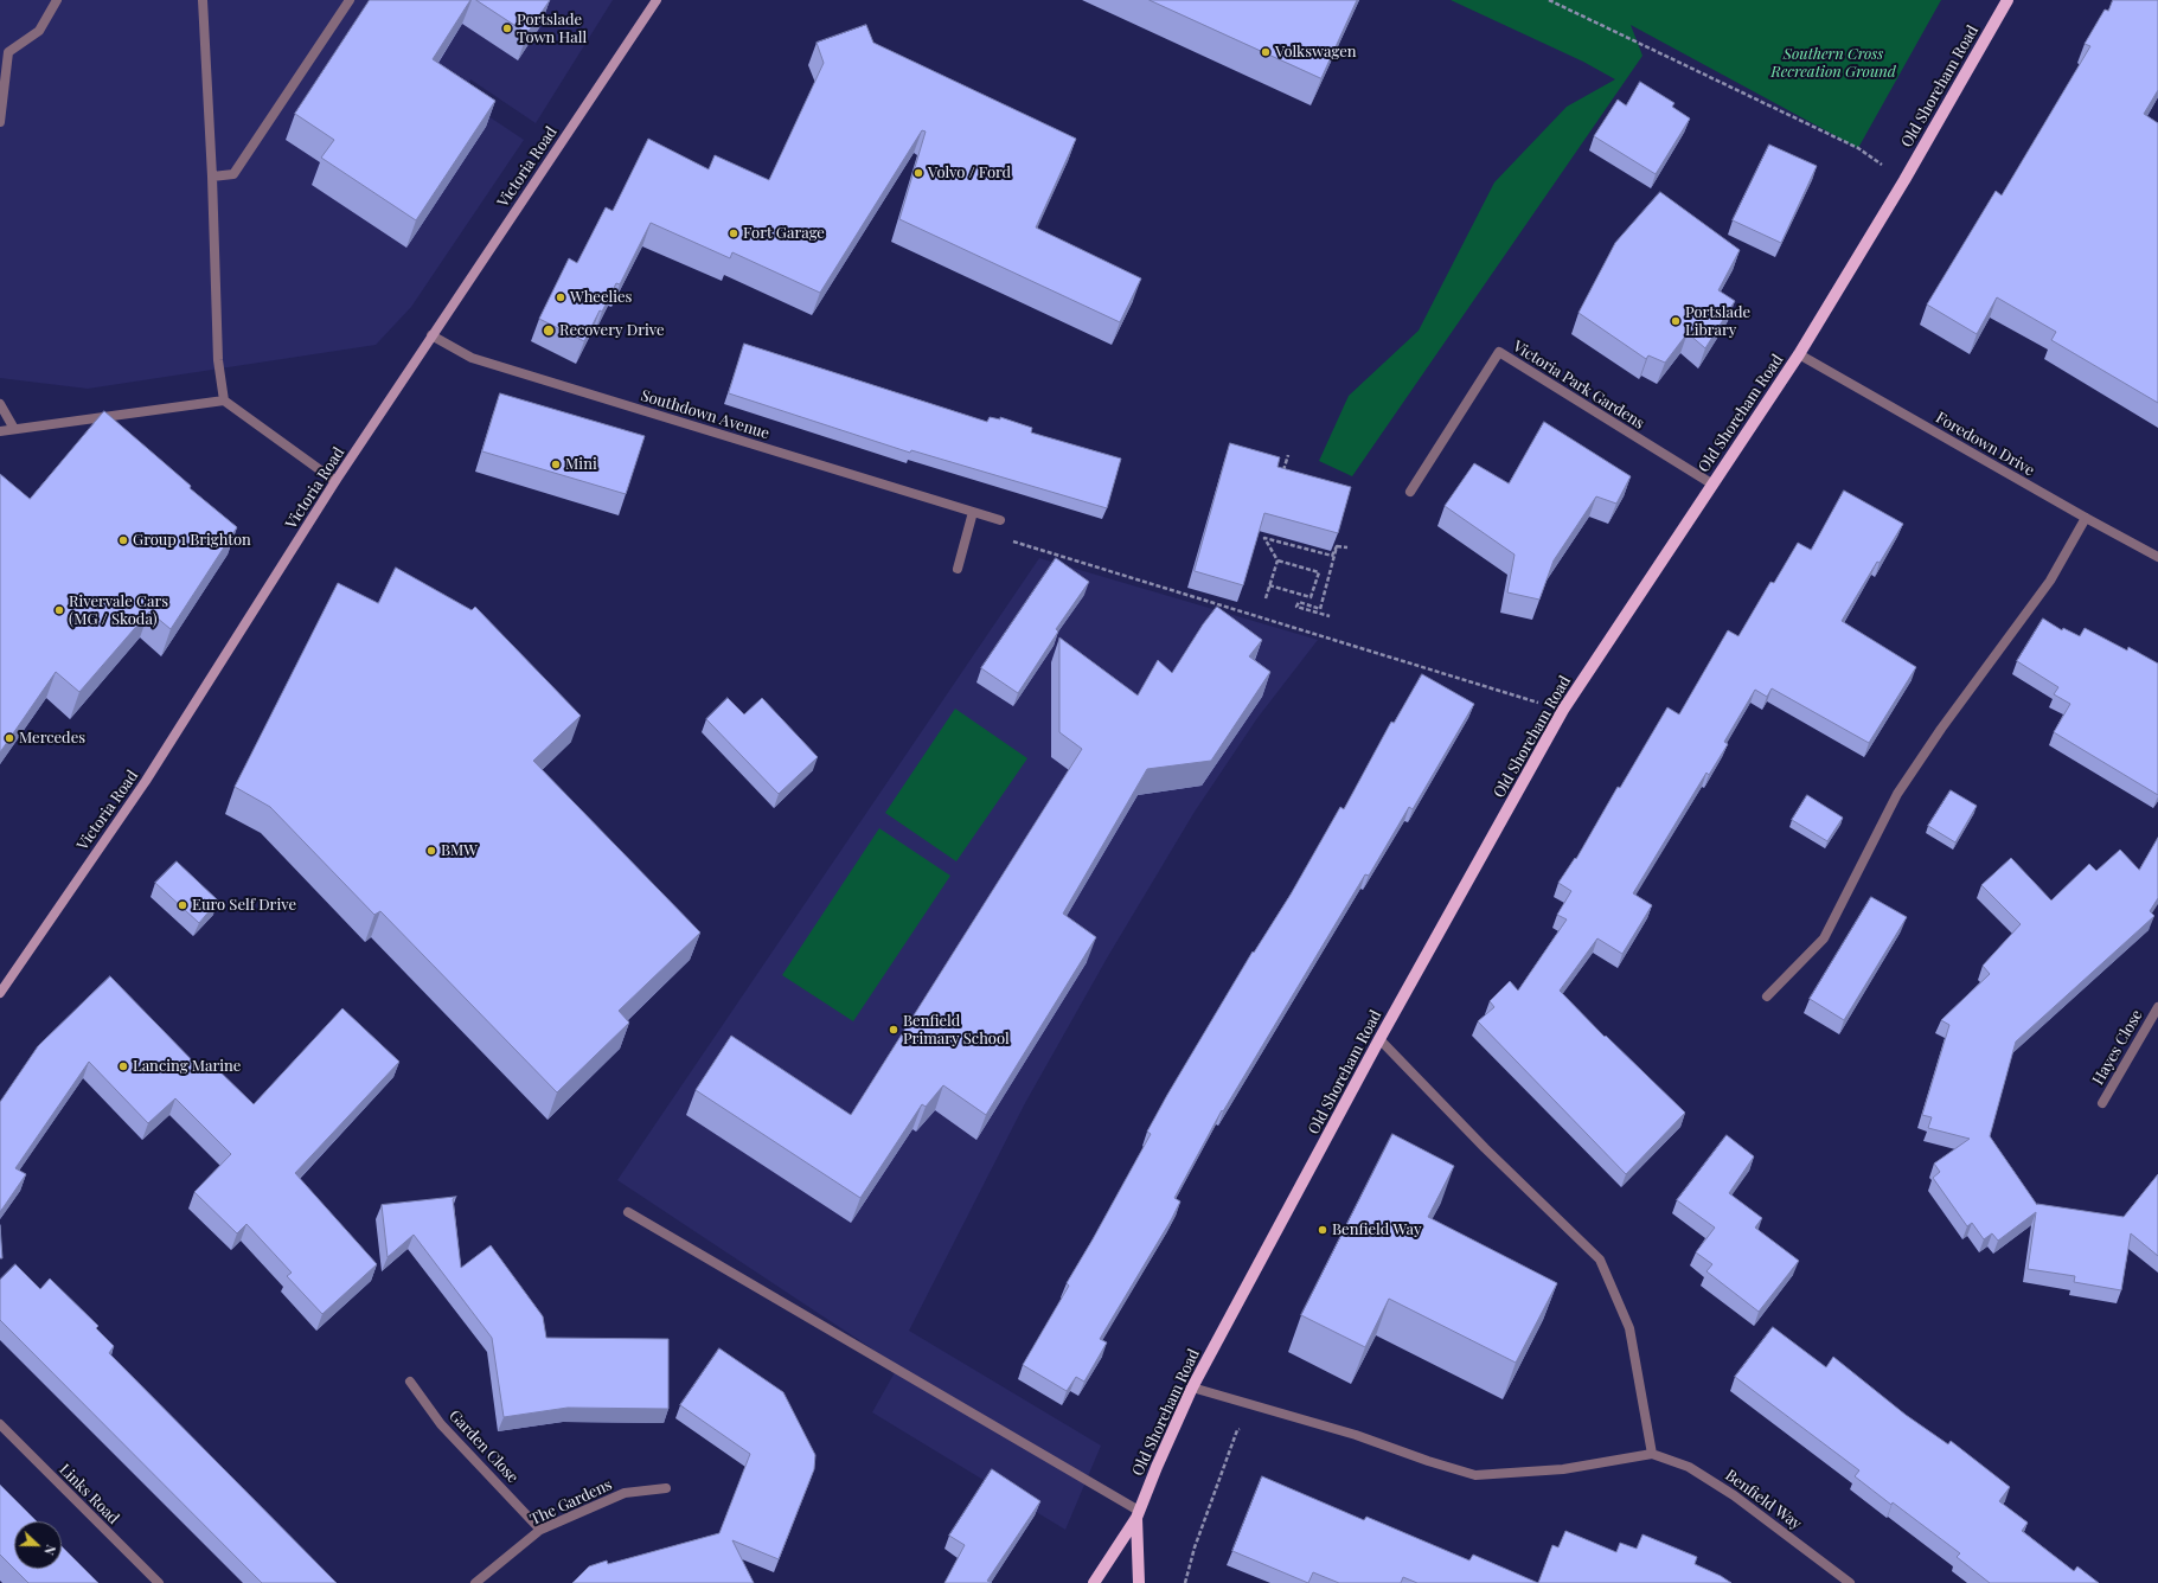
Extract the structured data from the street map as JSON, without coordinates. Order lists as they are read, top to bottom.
{
  "streets": {
    "main road": ["Old Shoreham Road", "Victoria Road"],
    "street": [
      "Victoria Park Gardens",
      "Southdown Avenue",
      "Foredown Drive",
      "Hayes Close",
      "Garden Close",
      "Links Road",
      "Benfield Way",
      "The Gardens"
    ]
  },
  "crossings": [
    ["Old Shoreham Road", "Victoria Park Gardens"],
    ["Old Shoreham Road", "Foredown Drive"],
    ["Old Shoreham Road", "Benfield Way"],
    ["Victoria Road", "Southdown Avenue"],
    ["Garden Close", "The Gardens"]
  ],
  "parks": ["Southern Cross Recreation Ground"],
  "places": [
    "Portslade Town Hall",
    "Volkswagen",
    "Volvo / Ford",
    "Fort Garage",
    "Wheelies",
    "Portslade Library",
    "Recovery Drive",
    "Mini",
    "Group 1 Brighton",
    "Rivervale Cars (MG / Skoda)",
    "Mercedes",
    "BMW",
    "Euro Self Drive",
    "Benfield Primary School",
    "Lancing Marine",
    "Benfield Way"
  ],
  "north": "right"
}
